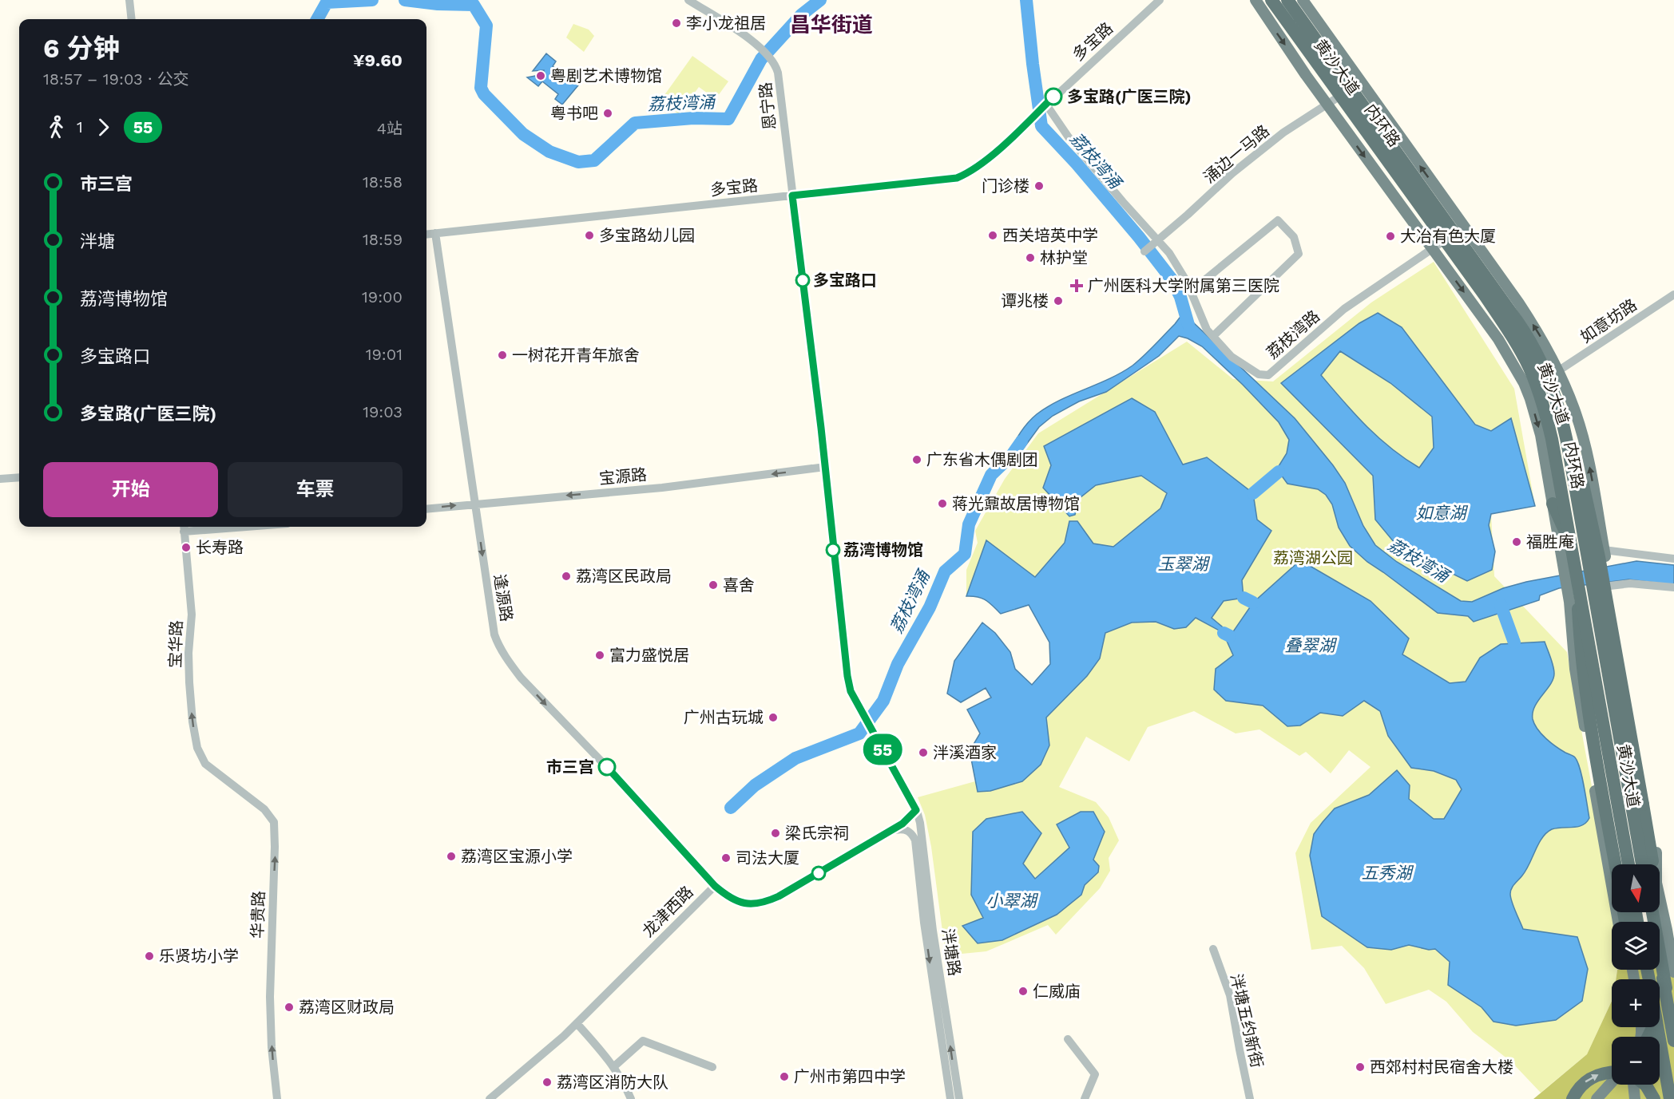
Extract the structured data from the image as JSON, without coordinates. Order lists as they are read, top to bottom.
{
  "streets": {
    "highway": ["黄沙大道", "内环路"],
    "street": [
      "多宝路",
      "恩宁路",
      "涌边一马路",
      "如意坊路",
      "荔枝湾路",
      "宝源路",
      "逢源路",
      "宝华路",
      "龙津西路",
      "华贵路",
      "泮塘路",
      "泮塘五约新街"
    ]
  },
  "crossings": [
    ["多宝路", "恩宁路"],
    ["多宝路", "荔枝湾路"],
    ["多宝路", "逢源路"],
    ["黄沙大道", "内环路"],
    ["黄沙大道", "涌边一马路"],
    ["黄沙大道", "如意坊路"],
    ["黄沙大道", "荔枝湾路"],
    ["涌边一马路", "荔枝湾路"],
    ["宝源路", "逢源路"],
    ["逢源路", "龙津西路"],
    ["宝华路", "华贵路"],
    ["龙津西路", "泮塘路"]
  ],
  "one_way": ["逢源路", "宝华路", "华贵路"],
  "districts": ["昌华街道"],
  "water": [
    "荔枝湾涌",
    "如意湖",
    "玉翠湖",
    "叠翠湖",
    "五秀湖",
    "小翠湖"
  ],
  "parks": ["荔湾湖公园"],
  "places": {
    "other": [
      "李小龙祖居",
      "粤剧艺术博物馆",
      "多宝路(广医三院)",
      "粤书吧",
      "门诊楼",
      "多宝路幼儿园",
      "西关培英中学",
      "大冶有色大厦",
      "林护堂",
      "多宝路口",
      "谭兆楼",
      "一树花开青年旅舍",
      "广东省木偶剧团",
      "蒋光鼐故居博物馆",
      "福胜庵",
      "长寿路",
      "荔湾博物馆",
      "荔湾区民政局",
      "喜舍",
      "富力盛悦居",
      "广州古玩城",
      "泮溪酒家",
      "市三宫",
      "梁氏宗祠",
      "荔湾区宝源小学",
      "司法大厦",
      "乐贤坊小学",
      "仁威庙",
      "荔湾区财政局",
      "西郊村村民宿舍大楼",
      "广州市第四中学",
      "荔湾区消防大队"
    ],
    "health": ["广州医科大学附属第三医院"]
  },
  "lines": ["bus line 55"],
  "north": "bottom",
  "page": {
    "on_map": "55",
    "heading": ["6 分钟", "18:57 – 19:03 · 公交", "¥9.60"],
    "legs": ["1", "55", "4站"],
    "list": [
      {
        "name": "市三宫",
        "value": "18:58"
      },
      {
        "name": "泮塘",
        "value": "18:59"
      },
      {
        "name": "荔湾博物馆",
        "value": "19:00"
      },
      {
        "name": "多宝路口",
        "value": "19:01"
      },
      {
        "name": "多宝路(广医三院)",
        "value": "19:03"
      }
    ],
    "buttons": ["开始", "车票"],
    "map_buttons": ["+", "−"]
  }
}
